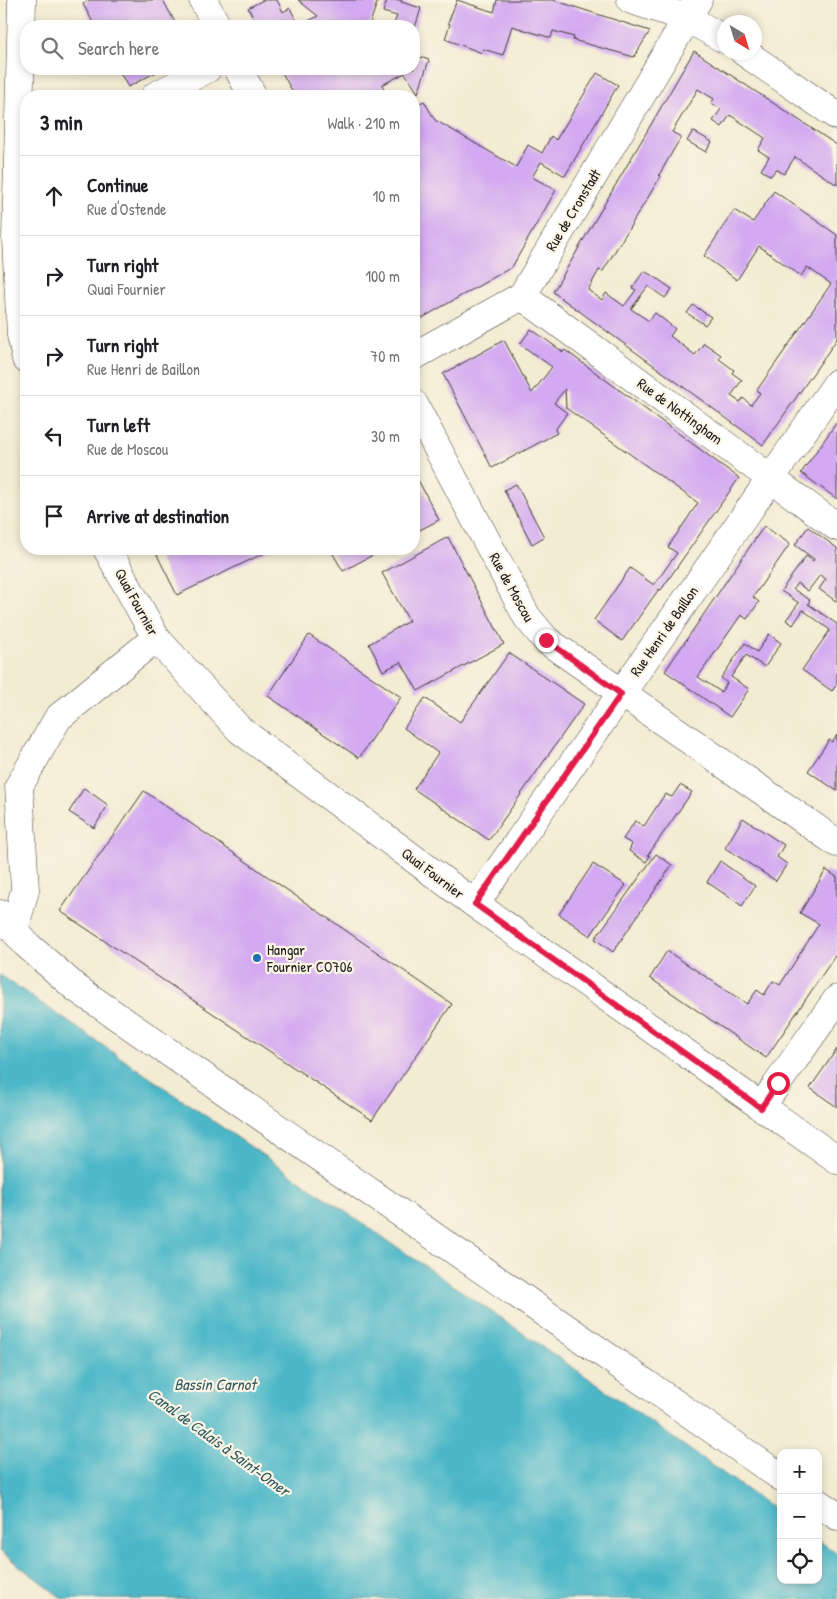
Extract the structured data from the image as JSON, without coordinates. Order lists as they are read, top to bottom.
{
  "streets": {
    "street": [
      "Rue de Cronstadt",
      "Rue de Nottingham",
      "Rue de Moscou",
      "Quai Fournier",
      "Rue Henri de Baillon"
    ]
  },
  "crossings": [
    ["Rue de Cronstadt", "Rue de Nottingham"],
    ["Rue de Nottingham", "Rue Henri de Baillon"],
    ["Rue de Moscou", "Rue Henri de Baillon"],
    ["Quai Fournier", "Rue Henri de Baillon"]
  ],
  "water": ["Bassin Carnot", "Canal de Calais à Saint-Omer"],
  "places": ["Hangar Fournier CO706"],
  "north": "bottom right",
  "page": {
    "search": "Search here",
    "heading": ["3 min", "Walk · 210 m"],
    "list": [
      ["Continue", "Rue d'Ostende", "10 m"],
      ["Turn right", "Quai Fournier", "100 m"],
      ["Turn right", "Rue Henri de Baillon", "70 m"],
      ["Turn left", "Rue de Moscou", "30 m"],
      "Arrive at destination"
    ],
    "map_buttons": ["+", "−"]
  }
}
